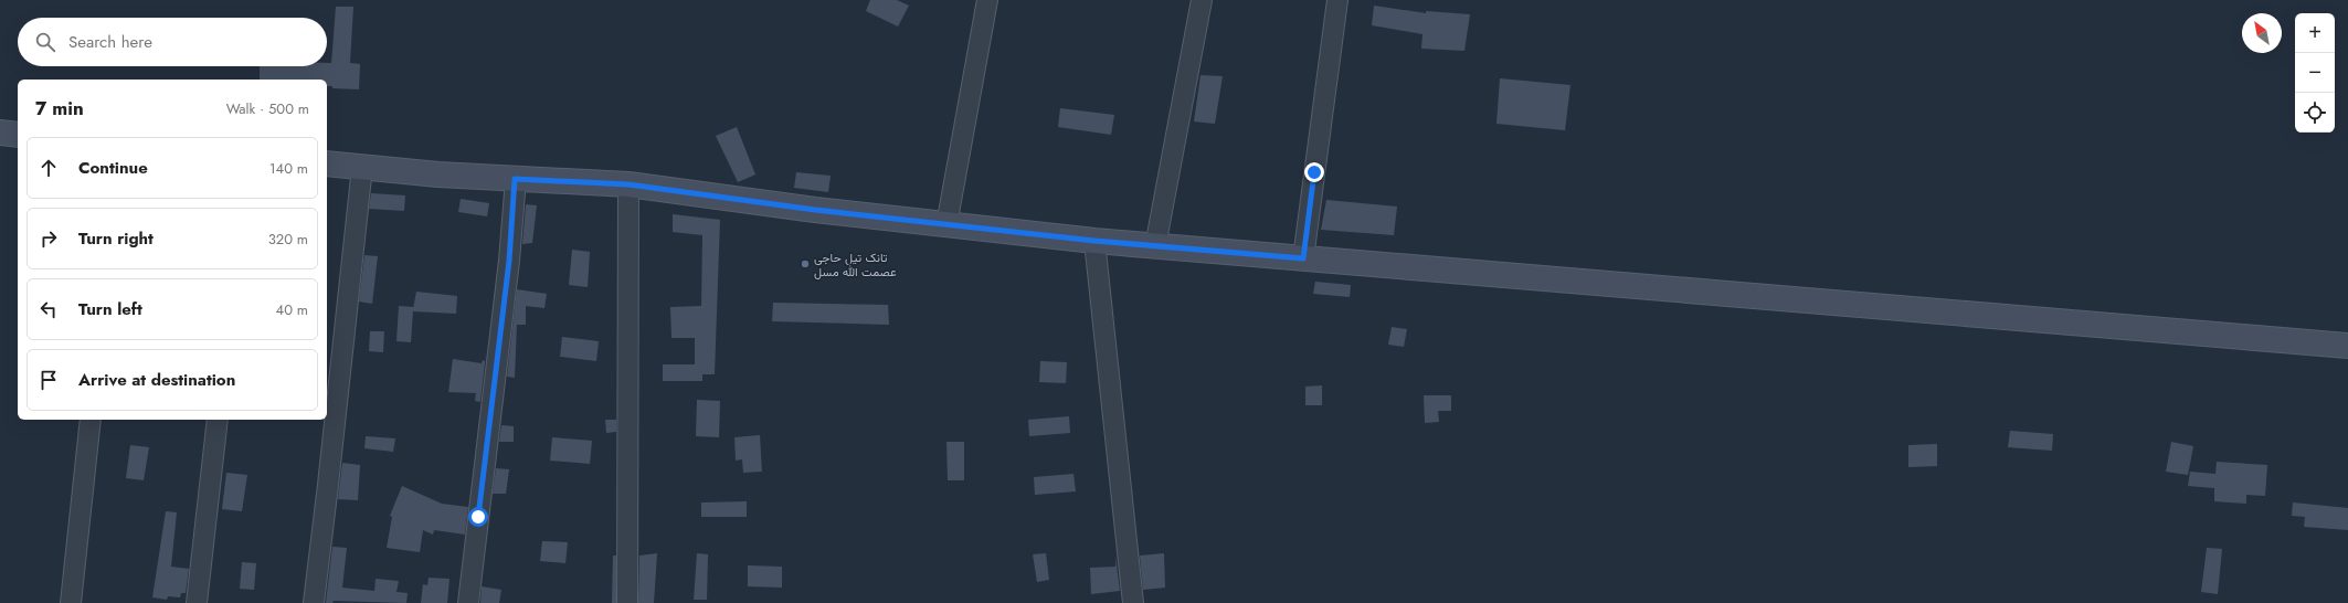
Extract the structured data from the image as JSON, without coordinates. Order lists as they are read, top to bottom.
{
  "places": ["تانک تیل حاجی عصمت الله مسل"],
  "north": "top left",
  "page": {
    "map_buttons": ["+", "−"],
    "search": "Search here",
    "heading": ["7 min", "Walk · 500 m"],
    "list": [
      ["Continue", "140 m"],
      ["Turn right", "320 m"],
      ["Turn left", "40 m"],
      "Arrive at destination"
    ]
  }
}
